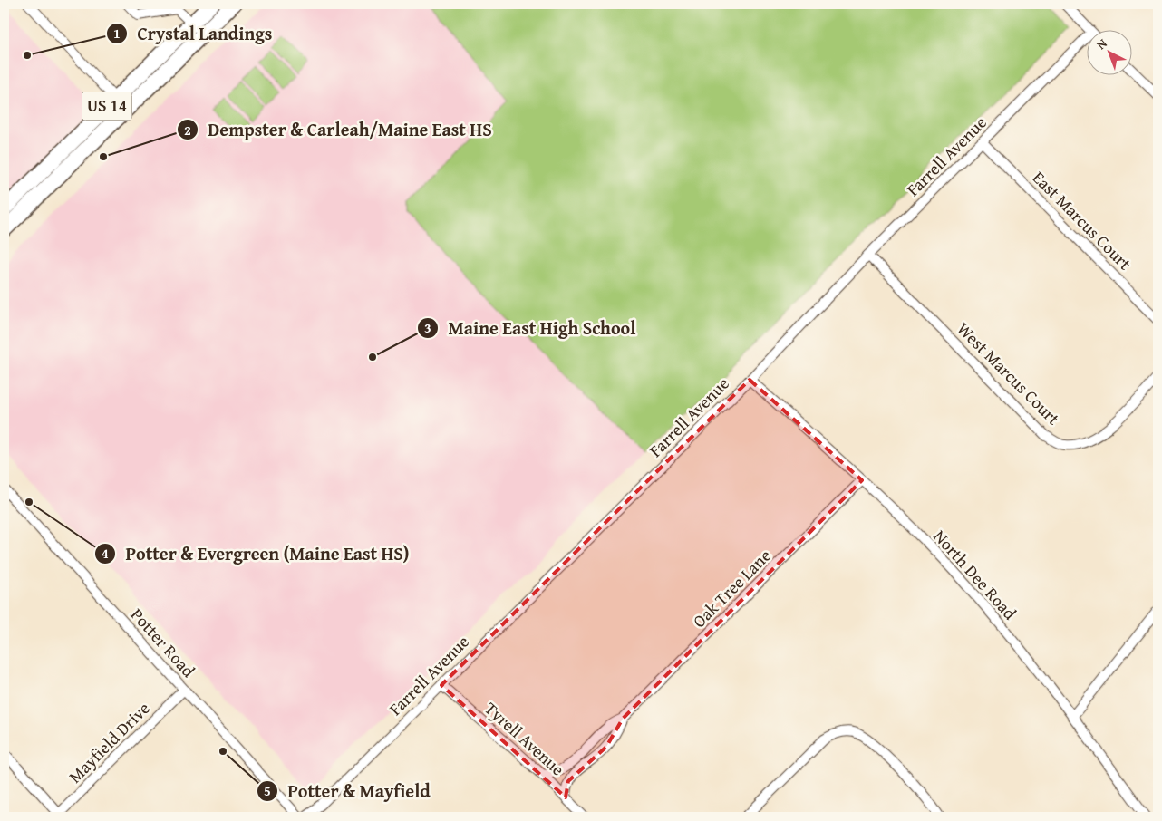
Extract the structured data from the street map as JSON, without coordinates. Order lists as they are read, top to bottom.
{
  "streets": {
    "main road": ["US 14"],
    "street": [
      "Farrell Avenue",
      "East Marcus Court",
      "West Marcus Court",
      "North Dee Road",
      "Oak Tree Lane",
      "Potter Road",
      "Tyrell Avenue",
      "Mayfield Drive"
    ]
  },
  "crossings": [
    ["Farrell Avenue", "East Marcus Court"],
    ["Farrell Avenue", "West Marcus Court"],
    ["Farrell Avenue", "North Dee Road"],
    ["Farrell Avenue", "Tyrell Avenue"],
    ["North Dee Road", "Oak Tree Lane"],
    ["Oak Tree Lane", "Tyrell Avenue"],
    ["Potter Road", "Mayfield Drive"]
  ],
  "places": [
    "Crystal Landings",
    "Dempster & Carleah/Maine East HS",
    "Maine East High School",
    "Potter & Evergreen (Maine East HS)",
    "Potter & Mayfield"
  ],
  "north": "top left"
}
